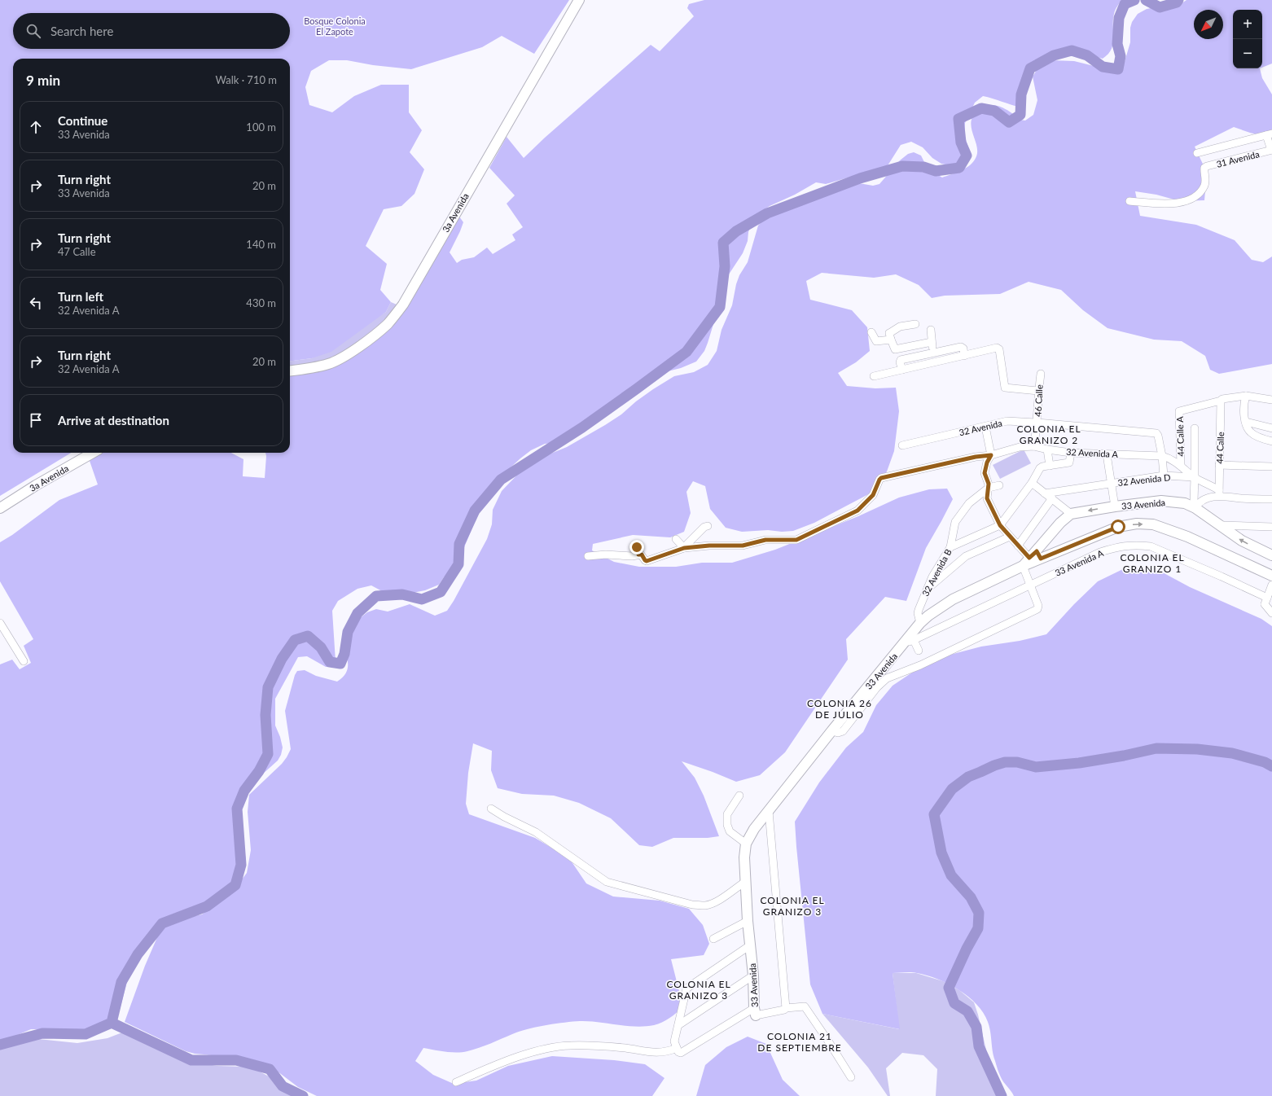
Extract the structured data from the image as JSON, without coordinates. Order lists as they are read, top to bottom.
{
  "streets": {
    "street": [
      "31 Avenida",
      "3a Avenida",
      "46 Calle",
      "32 Avenida",
      "44 Calle A",
      "44 Calle",
      "32 Avenida A",
      "32 Avenida D",
      "33 Avenida",
      "33 Avenida A",
      "32 Avenida B"
    ]
  },
  "crossings": [
    ["46 Calle", "32 Avenida"],
    ["46 Calle", "32 Avenida A"],
    ["32 Avenida", "32 Avenida A"],
    ["44 Calle A", "44 Calle"],
    ["33 Avenida", "33 Avenida A"],
    ["33 Avenida", "32 Avenida B"]
  ],
  "districts": [
    "COLONIA EL GRANIZO 2",
    "COLONIA EL GRANIZO 1",
    "COLONIA 26 DE JULIO",
    "COLONIA EL GRANIZO 3",
    "COLONIA EL GRANIZO 3",
    "COLONIA 21 DE SEPTIEMBRE"
  ],
  "parks": ["Bosque Colonia El Zapote"],
  "north": "bottom left",
  "page": {
    "map_buttons": ["+", "−"],
    "search": "Search here",
    "heading": ["9 min", "Walk · 710 m"],
    "list": [
      ["Continue", "33 Avenida", "100 m"],
      ["Turn right", "33 Avenida", "20 m"],
      ["Turn right", "47 Calle", "140 m"],
      ["Turn left", "32 Avenida A", "430 m"],
      ["Turn right", "32 Avenida A", "20 m"],
      "Arrive at destination"
    ]
  }
}
